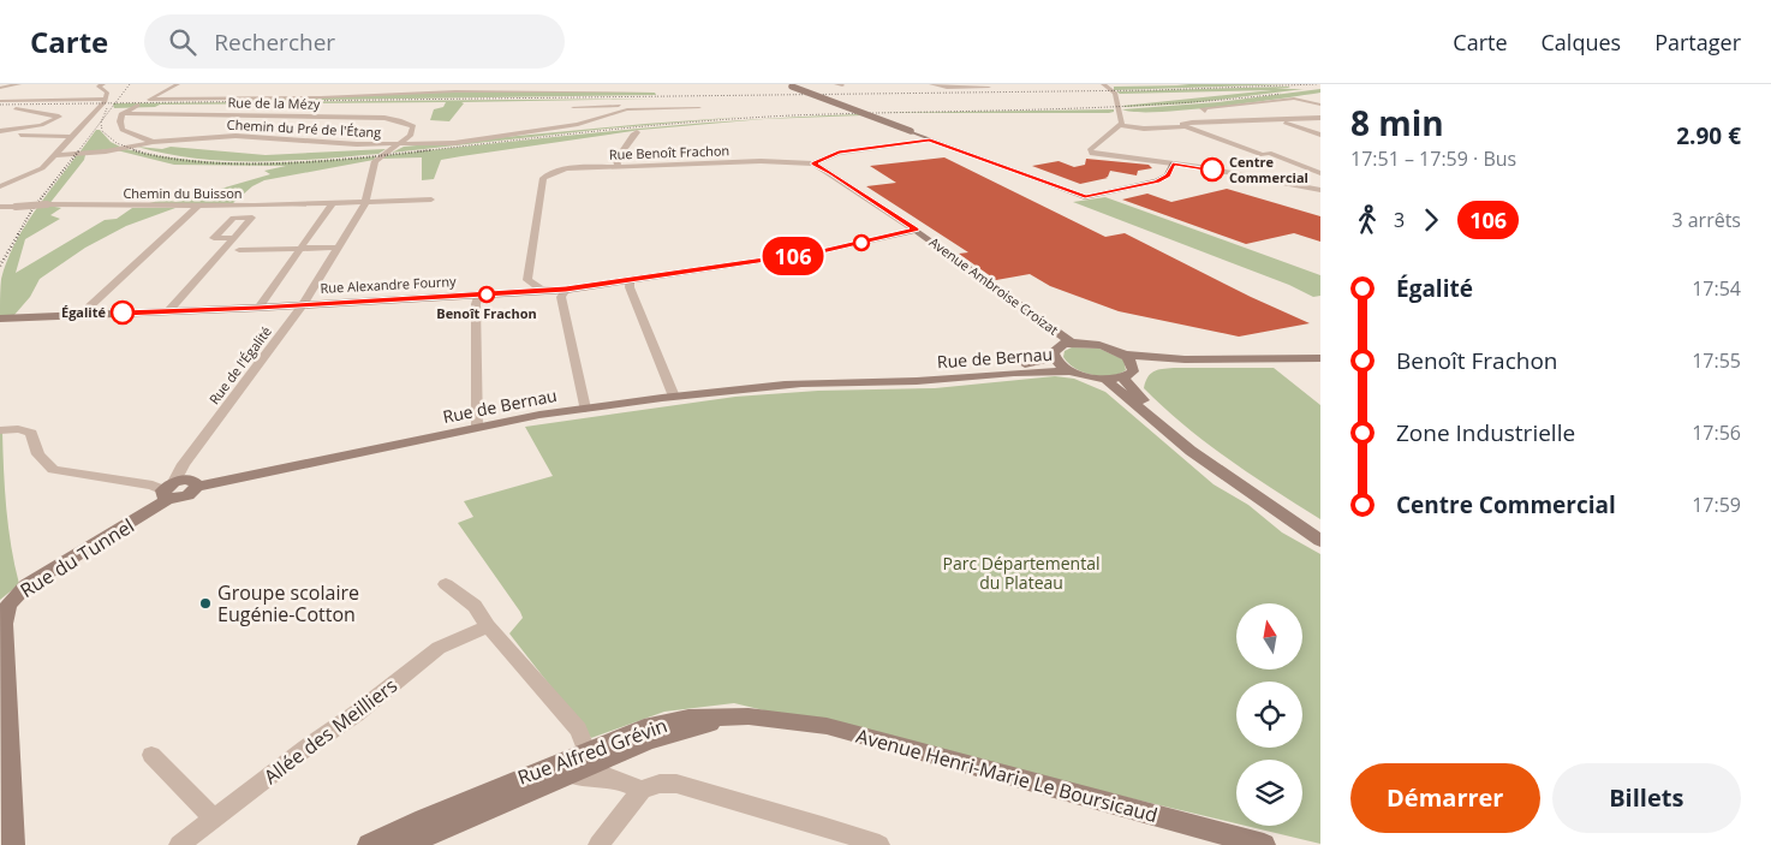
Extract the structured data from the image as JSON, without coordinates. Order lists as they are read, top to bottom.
{
  "streets": {
    "street": [
      "Rue de la Mézy",
      "Chemin du Pré de l'Étang",
      "Rue Benoît Frachon",
      "Chemin du Buisson",
      "Rue Alexandre Fourny",
      "Avenue Ambroise Croizat",
      "Rue de Bernau",
      "Rue de l'Égalité",
      "Rue du Tunnel",
      "Allée des Meilliers",
      "Rue Alfred Grévin",
      "Avenue Henri-Marie Le Boursicaud"
    ]
  },
  "crossings": [
    ["Rue de la Mézy", "Chemin du Pré de l'Étang"],
    ["Rue de la Mézy", "Rue de l'Égalité"],
    ["Chemin du Pré de l'Étang", "Rue de l'Égalité"],
    ["Rue Benoît Frachon", "Rue Alexandre Fourny"],
    ["Rue Benoît Frachon", "Avenue Ambroise Croizat"],
    ["Chemin du Buisson", "Rue de l'Égalité"],
    ["Rue Alexandre Fourny", "Avenue Ambroise Croizat"],
    ["Rue Alexandre Fourny", "Rue de l'Égalité"],
    ["Rue de Bernau", "Rue de l'Égalité"],
    ["Rue de Bernau", "Rue du Tunnel"],
    ["Rue de l'Égalité", "Rue du Tunnel"],
    ["Rue Alfred Grévin", "Avenue Henri-Marie Le Boursicaud"]
  ],
  "parks": ["Parc Départemental du Plateau"],
  "places": [
    "Centre Commercial",
    "Benoît Frachon",
    "Égalité",
    "Groupe scolaire Eugénie-Cotton"
  ],
  "lines": ["bus line 106"],
  "north": "top",
  "page": {
    "header": "Carte",
    "search": "Rechercher",
    "nav": ["Carte", "Calques", "Partager"],
    "on_map": "106",
    "heading": ["8 min", "17:51 – 17:59 · Bus", "2.90 €"],
    "legs": ["3", "106", "3 arrêts"],
    "list": [
      {
        "name": "Égalité",
        "value": "17:54"
      },
      {
        "name": "Benoît Frachon",
        "value": "17:55"
      },
      {
        "name": "Zone Industrielle",
        "value": "17:56"
      },
      {
        "name": "Centre Commercial",
        "value": "17:59"
      }
    ],
    "buttons": ["Démarrer", "Billets"]
  }
}
